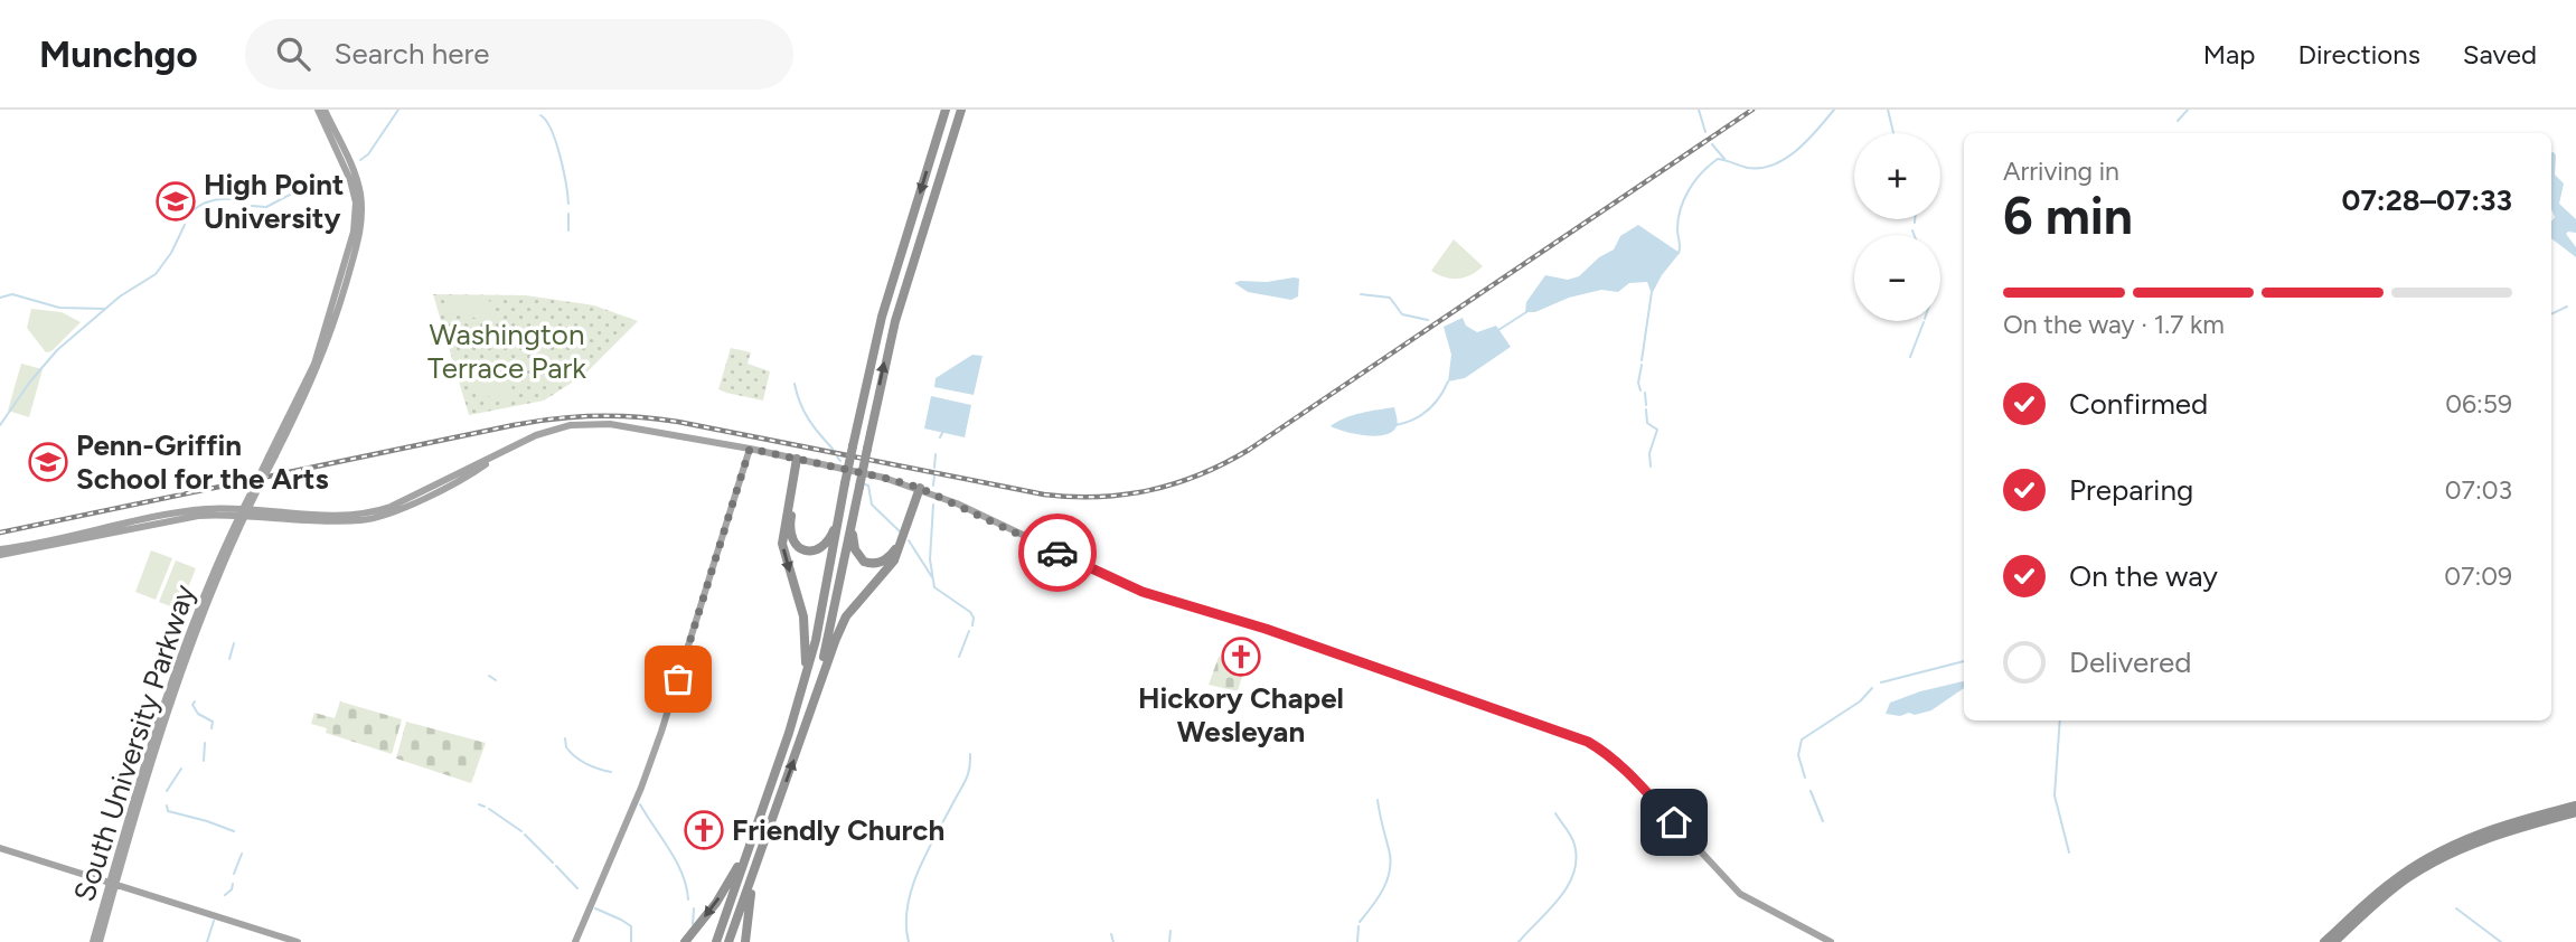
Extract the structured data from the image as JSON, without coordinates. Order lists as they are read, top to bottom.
{
  "streets": {
    "main road": ["South University Parkway"]
  },
  "parks": ["Washington Terrace Park"],
  "places": {
    "school or university": ["High Point University", "Penn-Griffin School for the Arts"],
    "church": ["Hickory Chapel Wesleyan", "Friendly Church"]
  },
  "page": {
    "header": "Munchgo",
    "search": "Search here",
    "nav": ["Map", "Directions", "Saved"],
    "map_buttons": ["+", "−"],
    "heading": ["6 min", "Arriving in", "07:28–07:33"],
    "bar": "On the way · 1.7 km",
    "list": [
      ["Confirmed", "06:59"],
      ["Preparing", "07:03"],
      ["On the way", "07:09"],
      "Delivered"
    ]
  }
}
